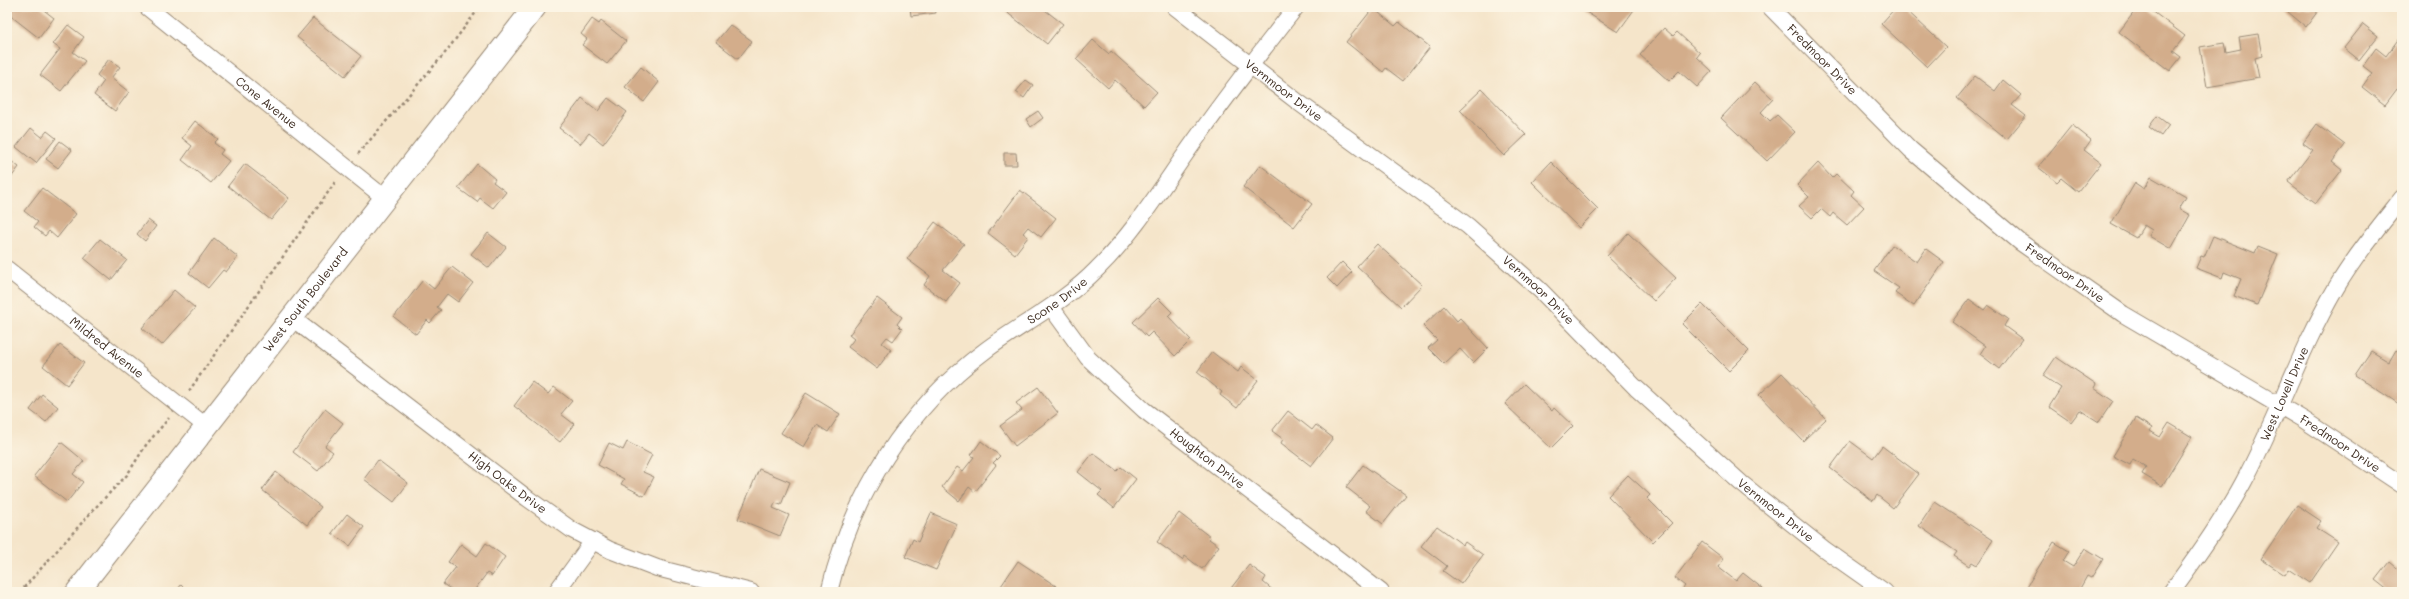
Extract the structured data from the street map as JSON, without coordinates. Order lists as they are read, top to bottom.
{
  "streets": {
    "street": [
      "Fredmoor Drive",
      "Vernmoor Drive",
      "Cone Avenue",
      "West South Boulevard",
      "Scone Drive",
      "Mildred Avenue",
      "West Lovell Drive",
      "Houghton Drive",
      "High Oaks Drive"
    ]
  },
  "crossings": [
    ["Fredmoor Drive", "West Lovell Drive"],
    ["Vernmoor Drive", "Scone Drive"],
    ["Cone Avenue", "West South Boulevard"],
    ["West South Boulevard", "Mildred Avenue"],
    ["West South Boulevard", "High Oaks Drive"],
    ["Scone Drive", "Houghton Drive"]
  ]
}
